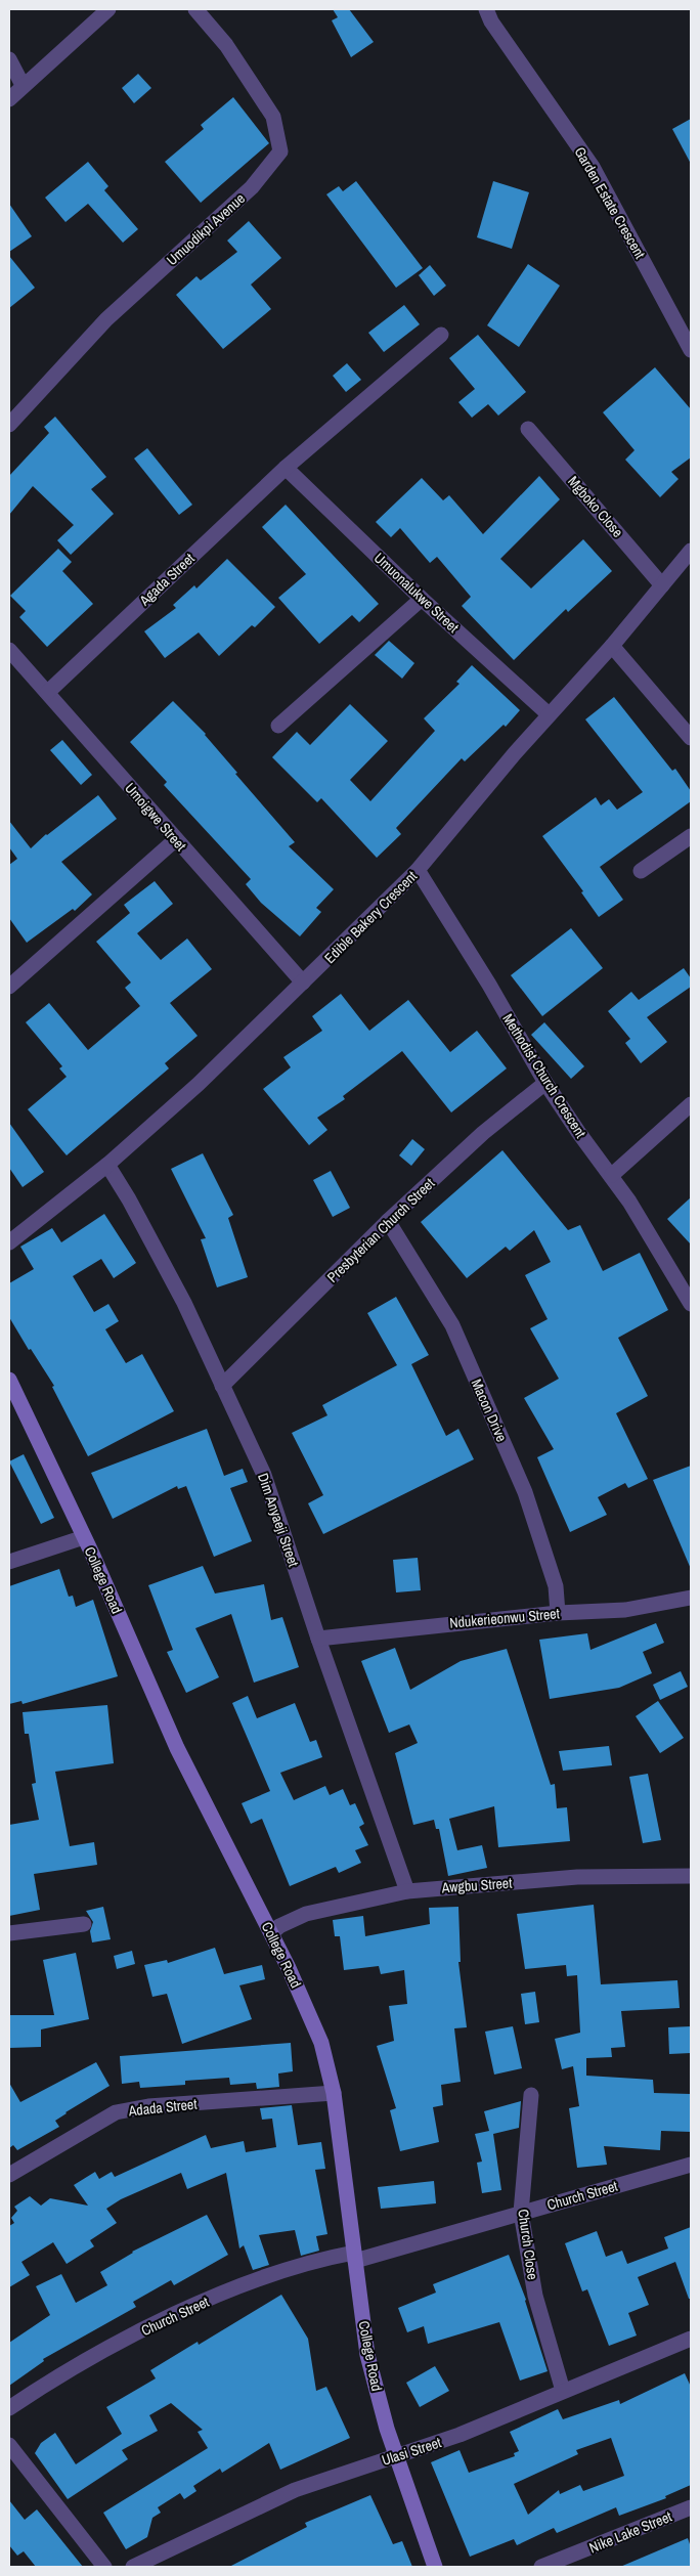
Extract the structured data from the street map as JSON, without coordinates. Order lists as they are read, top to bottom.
{
  "streets": {
    "main road": ["College Road"],
    "street": [
      "Garden Estate Crescent",
      "Umuodikpi Avenue",
      "Mgboko Close",
      "Agada Street",
      "Umuonalukwe Street",
      "Umoigwe Street",
      "Edible Bakery Crescent",
      "Methodist Church Crescent",
      "Presbyterian Church Street",
      "Macon Drive",
      "Dim Anyaeji Street",
      "Ndukerieonwu Street",
      "Awgbu Street",
      "Adada Street",
      "Church Street",
      "Church Close",
      "Ulasi Street",
      "Nike Lake Street"
    ]
  },
  "crossings": [
    ["Mgboko Close", "Edible Bakery Crescent"],
    ["Agada Street", "Umuonalukwe Street"],
    ["Agada Street", "Umoigwe Street"],
    ["Umuonalukwe Street", "Edible Bakery Crescent"],
    ["Umoigwe Street", "Edible Bakery Crescent"],
    ["Edible Bakery Crescent", "Methodist Church Crescent"],
    ["Edible Bakery Crescent", "Dim Anyaeji Street"],
    ["Methodist Church Crescent", "Presbyterian Church Street"],
    ["Presbyterian Church Street", "Macon Drive"],
    ["Presbyterian Church Street", "Dim Anyaeji Street"],
    ["Macon Drive", "Ndukerieonwu Street"],
    ["Dim Anyaeji Street", "Ndukerieonwu Street"],
    ["Dim Anyaeji Street", "Awgbu Street"],
    ["College Road", "Awgbu Street"],
    ["College Road", "Adada Street"],
    ["College Road", "Church Street"],
    ["College Road", "Ulasi Street"],
    ["Church Street", "Church Close"],
    ["Church Close", "Ulasi Street"]
  ]
}
